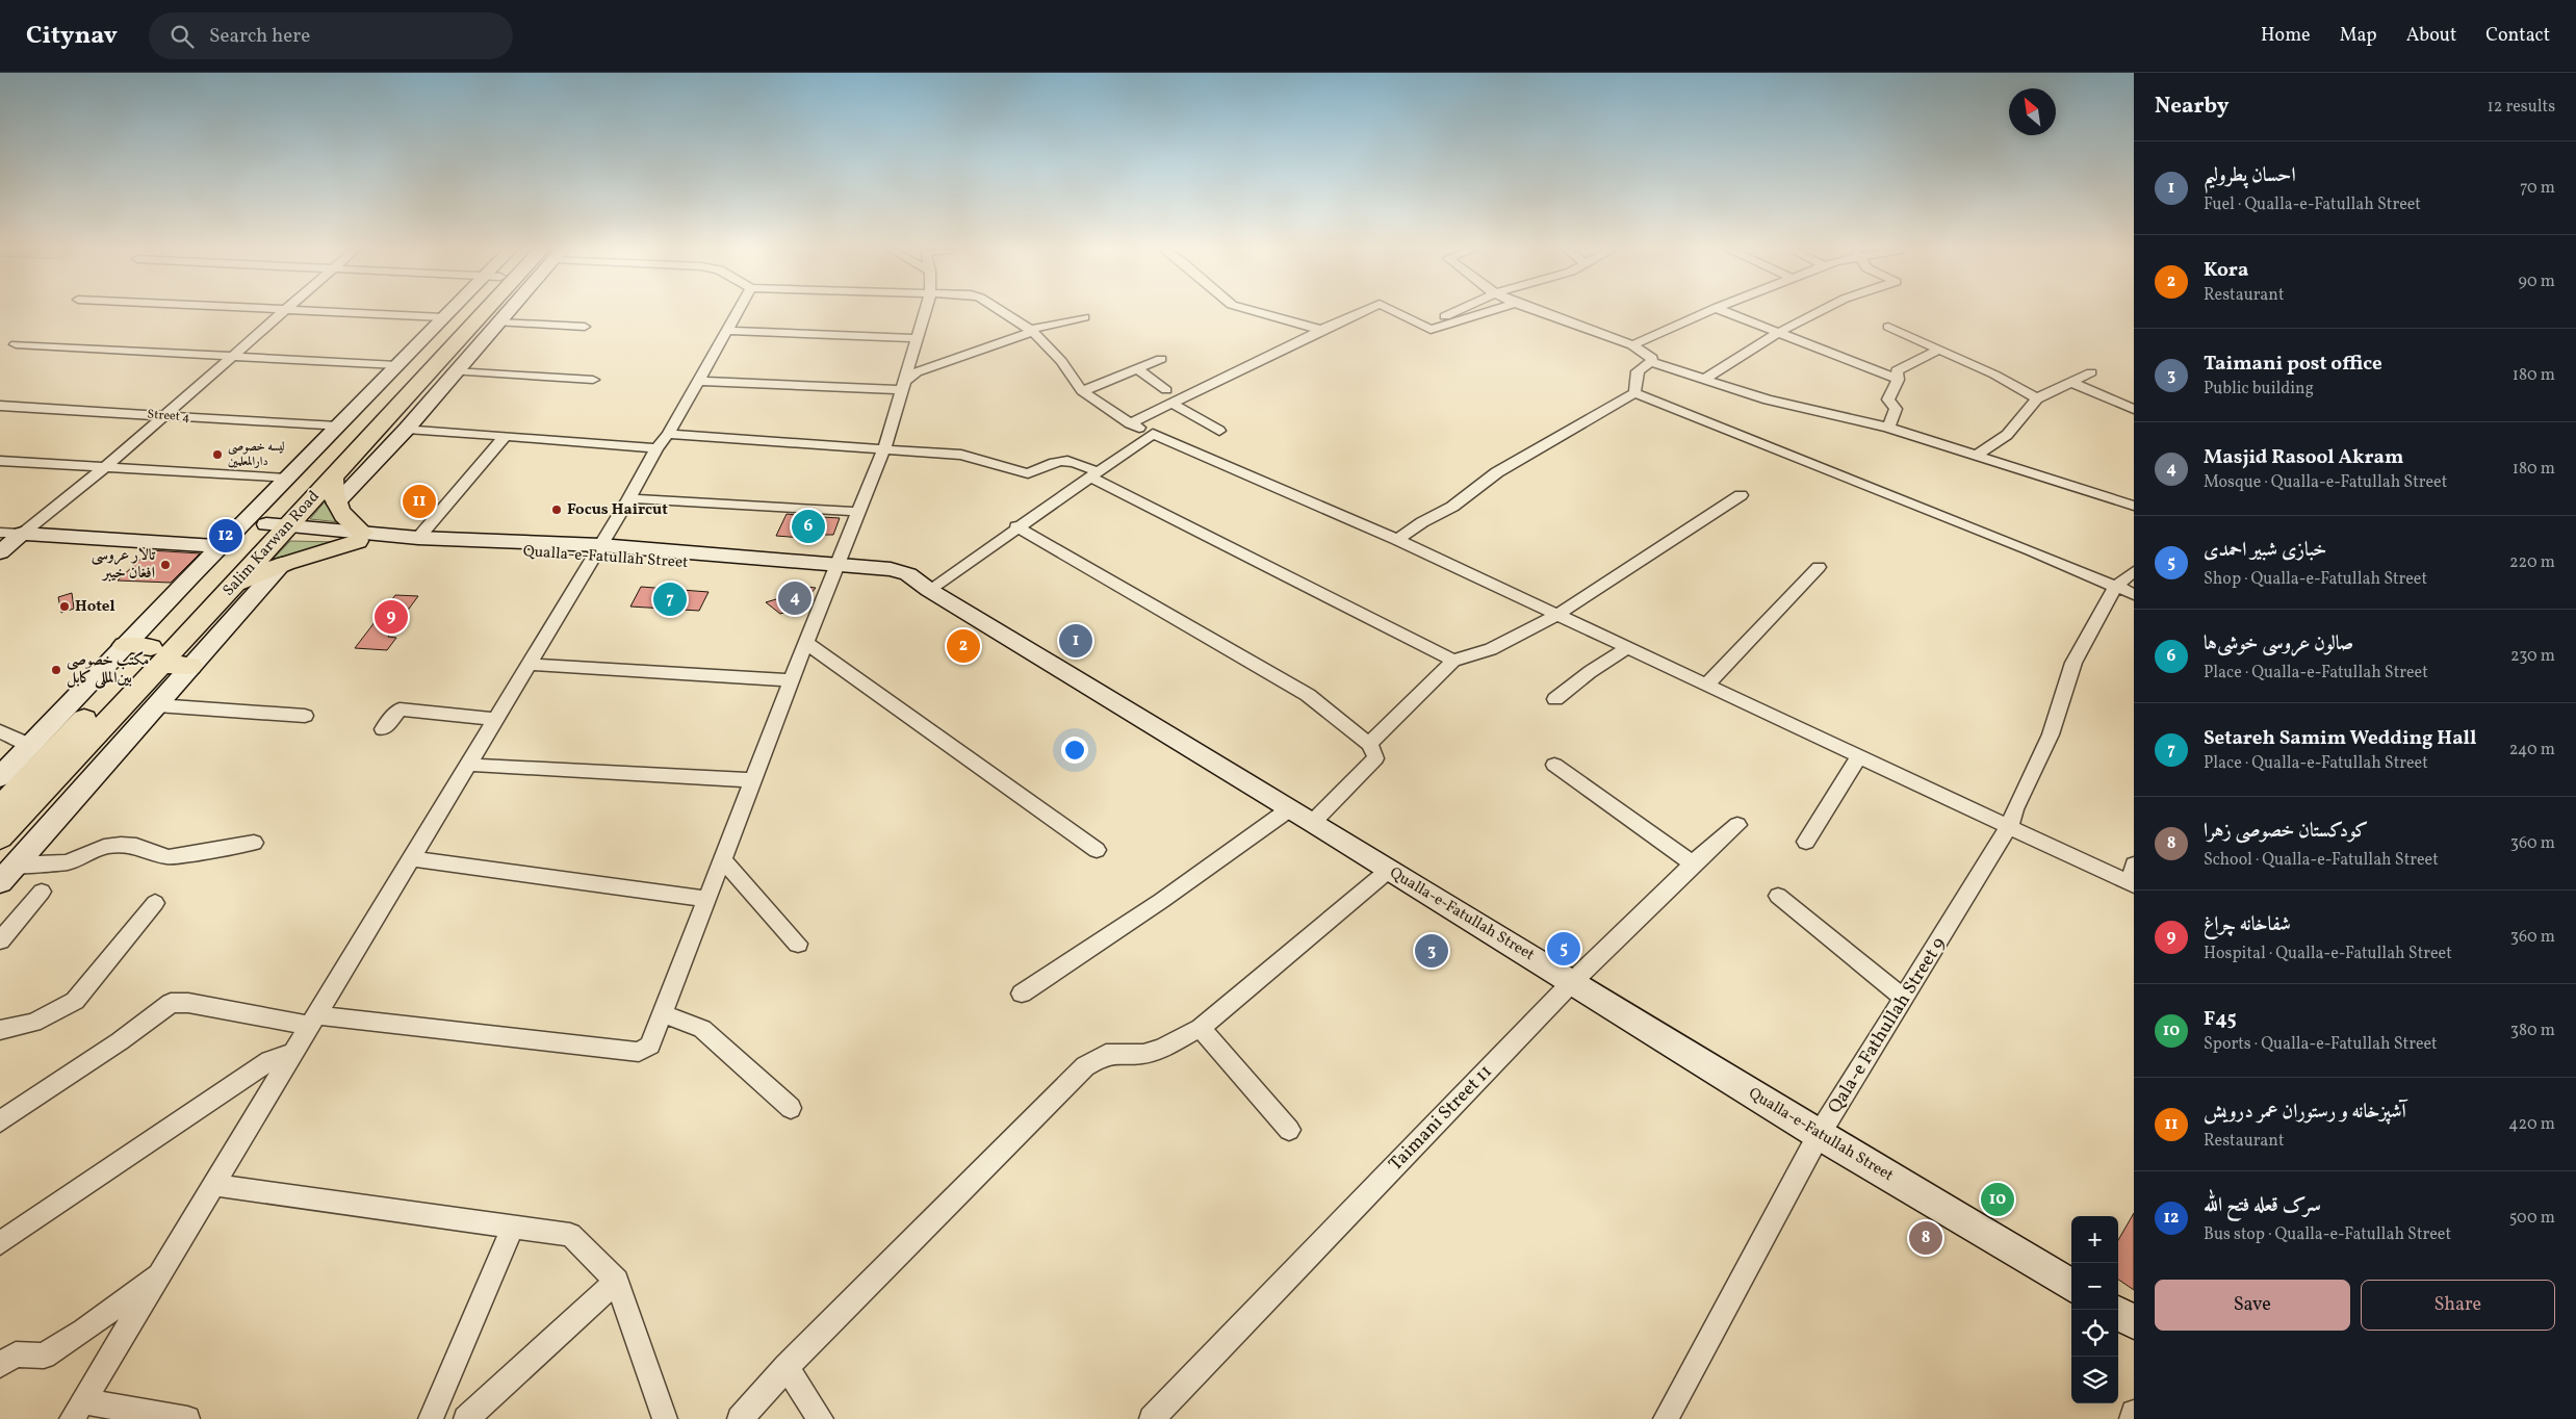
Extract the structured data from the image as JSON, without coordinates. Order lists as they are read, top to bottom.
{
  "streets": {
    "main road": ["Salim Karwan Road"],
    "street": [
      "Street 4",
      "Qualla-e-Fatullah Street",
      "Qala-e Fathullah Street 9",
      "Taimani Street 11"
    ]
  },
  "crossings": [
    ["Salim Karwan Road", "Qualla-e-Fatullah Street"],
    ["Qualla-e-Fatullah Street", "Qala-e Fathullah Street 9"],
    ["Qualla-e-Fatullah Street", "Taimani Street 11"]
  ],
  "places": [
    "لیسه خصوصی دارالمعلمین",
    "Focus Haircut",
    "تالار عروسی افغان خیبر",
    "Hotel",
    "مکتب خصوصی بین‌المللی کابل"
  ],
  "north": "top left",
  "page": {
    "header": "Citynav",
    "search": "Search here",
    "nav": [
      "Home",
      "Map",
      "About",
      "Contact"
    ],
    "heading": ["Nearby", "12 results"],
    "list": [
      {
        "mark": "1",
        "name": "احسان پطرولیم",
        "note": "Fuel · Qualla-e-Fatullah Street",
        "value": "70 m"
      },
      {
        "mark": "2",
        "name": "Kora",
        "note": "Restaurant",
        "value": "90 m"
      },
      {
        "mark": "3",
        "name": "Taimani post office",
        "note": "Public building",
        "value": "180 m"
      },
      {
        "mark": "4",
        "name": "Masjid Rasool Akram",
        "note": "Mosque · Qualla-e-Fatullah Street",
        "value": "180 m"
      },
      {
        "mark": "5",
        "name": "خبازی شبیر احمدی",
        "note": "Shop · Qualla-e-Fatullah Street",
        "value": "220 m"
      },
      {
        "mark": "6",
        "name": "صالون عروسی خوشی‌ها",
        "note": "Place · Qualla-e-Fatullah Street",
        "value": "230 m"
      },
      {
        "mark": "7",
        "name": "Setareh Samim Wedding Hall",
        "note": "Place · Qualla-e-Fatullah Street",
        "value": "240 m"
      },
      {
        "mark": "8",
        "name": "کودکستان خصوصی زهرا",
        "note": "School · Qualla-e-Fatullah Street",
        "value": "360 m"
      },
      {
        "mark": "9",
        "name": "شفاخانه چراغ",
        "note": "Hospital · Qualla-e-Fatullah Street",
        "value": "360 m"
      },
      {
        "mark": "10",
        "name": "F45",
        "note": "Sports · Qualla-e-Fatullah Street",
        "value": "380 m"
      },
      {
        "mark": "11",
        "name": "آشپزخانه و رستوران عمر درویش",
        "note": "Restaurant",
        "value": "420 m"
      },
      {
        "mark": "12",
        "name": "سرک قعله فتح الله",
        "note": "Bus stop · Qualla-e-Fatullah Street",
        "value": "500 m"
      }
    ],
    "pins": [
      "11",
      "6",
      "12",
      "4",
      "7",
      "9",
      "1",
      "2",
      "5",
      "3",
      "10",
      "8"
    ],
    "map_buttons": ["+", "−"],
    "buttons": ["Save", "Share"]
  }
}
